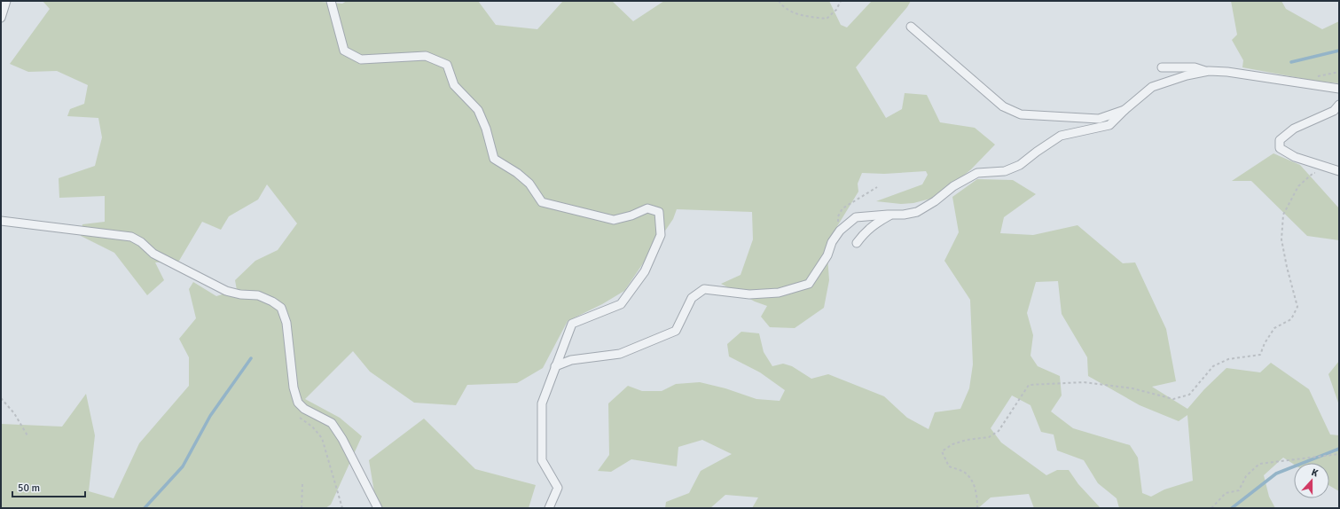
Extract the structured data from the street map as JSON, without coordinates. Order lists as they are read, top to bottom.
{
  "scale_bar": "50 m",
  "north": "top"
}
